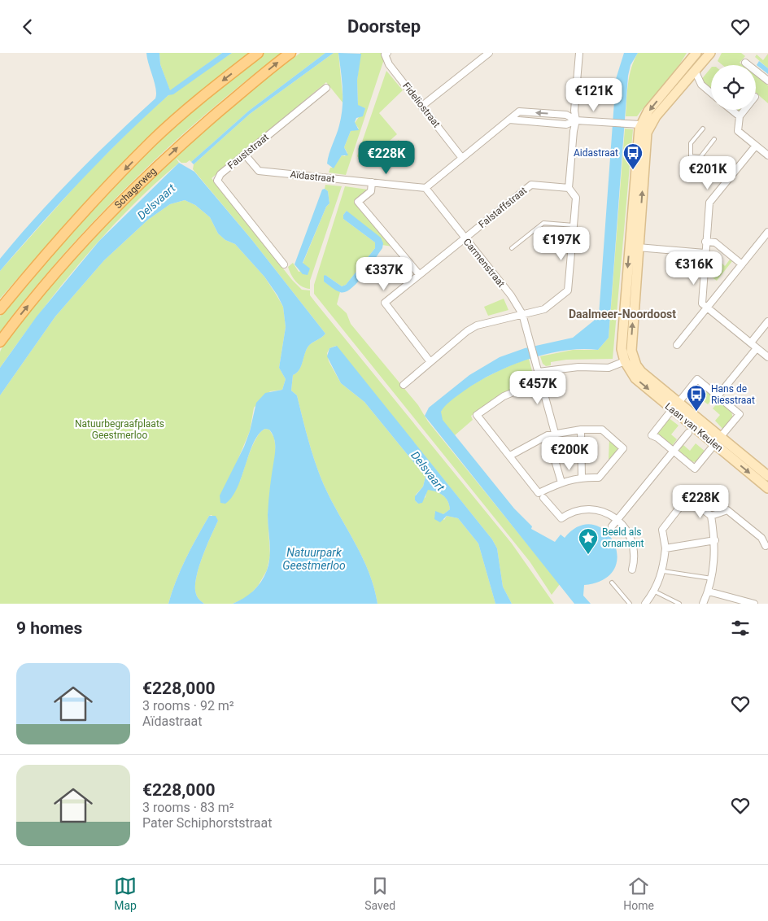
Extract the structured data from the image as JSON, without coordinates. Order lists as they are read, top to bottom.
{
  "streets": {
    "main road": ["Schagerweg"],
    "street": [
      "Fideliostraat",
      "Fauststraat",
      "Aïdastraat",
      "Falstaffstraat",
      "Carmenstraat",
      "Laan van Keulen"
    ]
  },
  "crossings": [
    ["Fauststraat", "Aïdastraat"],
    ["Aïdastraat", "Carmenstraat"],
    ["Falstaffstraat", "Carmenstraat"]
  ],
  "districts": ["Daalmeer-Noordoost"],
  "water": ["Delsvaart", "Natuurpark Geestmerloo"],
  "parks": ["Natuurbegraafplaats Geestmerloo"],
  "places": {
    "bus stop": ["Aidastraat", "Hans de Riesstraat"],
    "place": ["Beeld als ornament"]
  },
  "page": {
    "header": "Doorstep",
    "price": [
      "€121K",
      "€228K",
      "€201K",
      "€197K",
      "€316K",
      "€337K",
      "€457K",
      "€200K",
      "€228K"
    ],
    "heading": "9 homes",
    "list": [
      {
        "name": "€228,000",
        "note": "3 rooms · 92 m² · Aïdastraat"
      },
      {
        "name": "€228,000",
        "note": "3 rooms · 83 m² · Pater Schiphorststraat"
      }
    ],
    "tabs": ["Map", "Saved", "Home"]
  }
}
